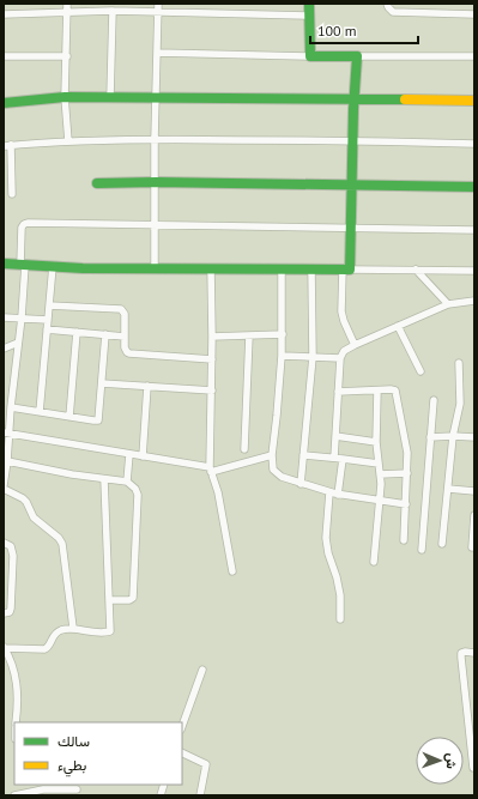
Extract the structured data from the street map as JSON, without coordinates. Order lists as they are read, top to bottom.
{
  "legend": ["سالك", "بطيء"],
  "scale_bar": "100 m",
  "north": "right"
}
